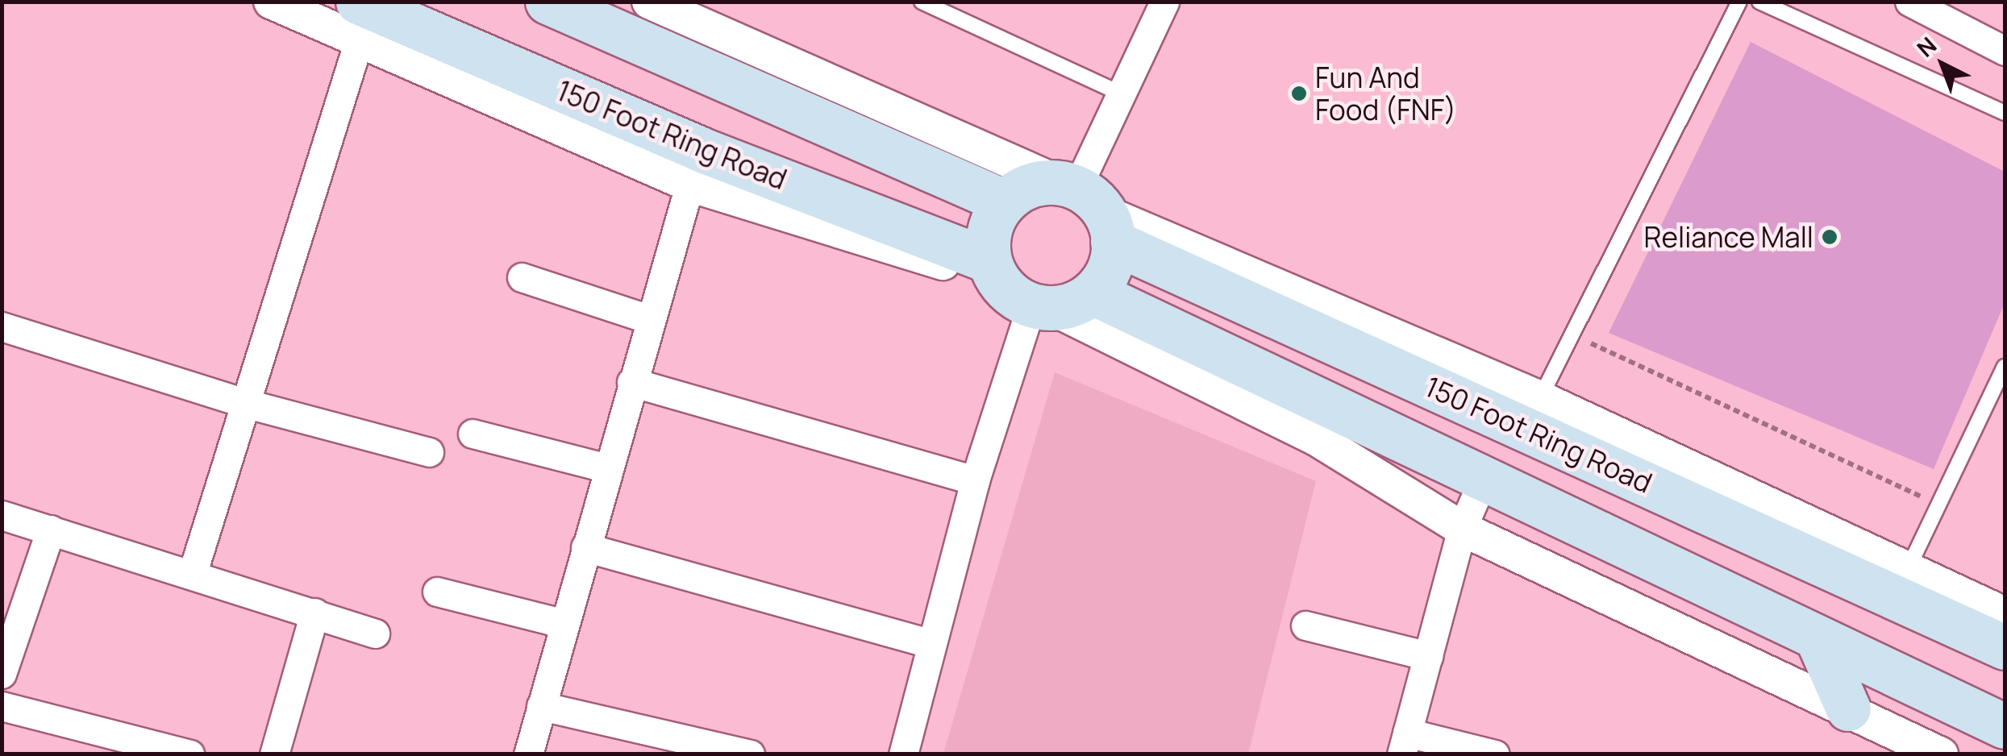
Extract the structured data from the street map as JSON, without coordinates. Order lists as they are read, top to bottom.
{
  "streets": {
    "highway": ["150 Foot Ring Road"]
  },
  "places": ["Fun And Food (FNF)", "Reliance Mall"],
  "north": "top left"
}
